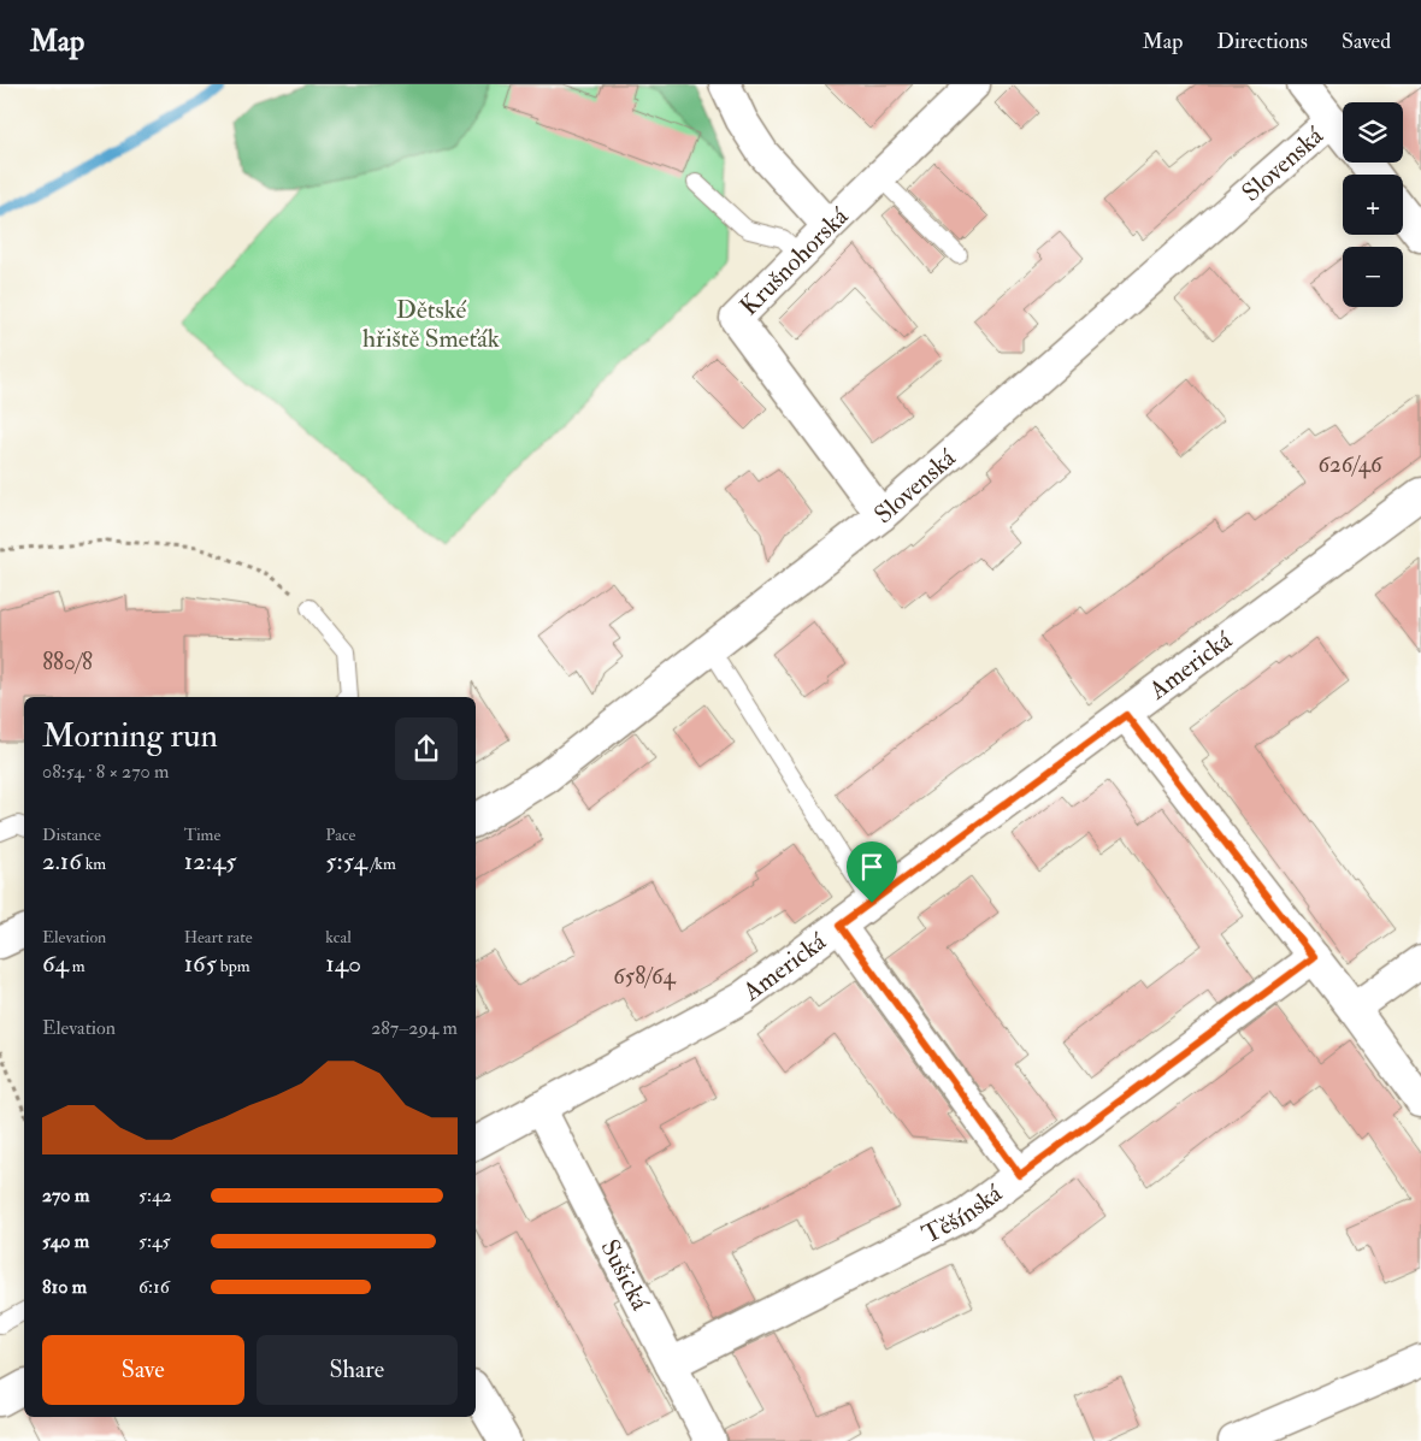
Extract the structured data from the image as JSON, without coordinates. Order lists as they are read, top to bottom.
{
  "streets": {
    "street": [
      "Slovenská",
      "Krušnohorská",
      "Americká",
      "Těšínská",
      "Sušická"
    ]
  },
  "crossings": [
    ["Slovenská", "Krušnohorská"],
    ["Americká", "Sušická"],
    ["Těšínská", "Sušická"]
  ],
  "parks": ["Dětské hřiště Smeťák"],
  "house_numbers": ["626/46", "880/8", "658/64"],
  "page": {
    "header": "Map",
    "nav": ["Map", "Directions", "Saved"],
    "map_buttons": ["+", "−"],
    "heading": ["Morning run", "08:54 · 8 × 270 m"],
    "stats": [
      ["Distance", "2.16 km"],
      ["Time", "12:45"],
      ["Pace", "5:54 /km"],
      ["Elevation", "64 m"],
      ["Heart rate", "165 bpm"],
      ["kcal", "140"]
    ],
    "chart": ["Elevation", "287–294 m"],
    "list": [
      {
        "name": "270 m",
        "note": "5:42"
      },
      {
        "name": "540 m",
        "note": "5:45"
      },
      {
        "name": "810 m",
        "note": "6:16"
      }
    ],
    "buttons": ["Save", "Share"]
  }
}
